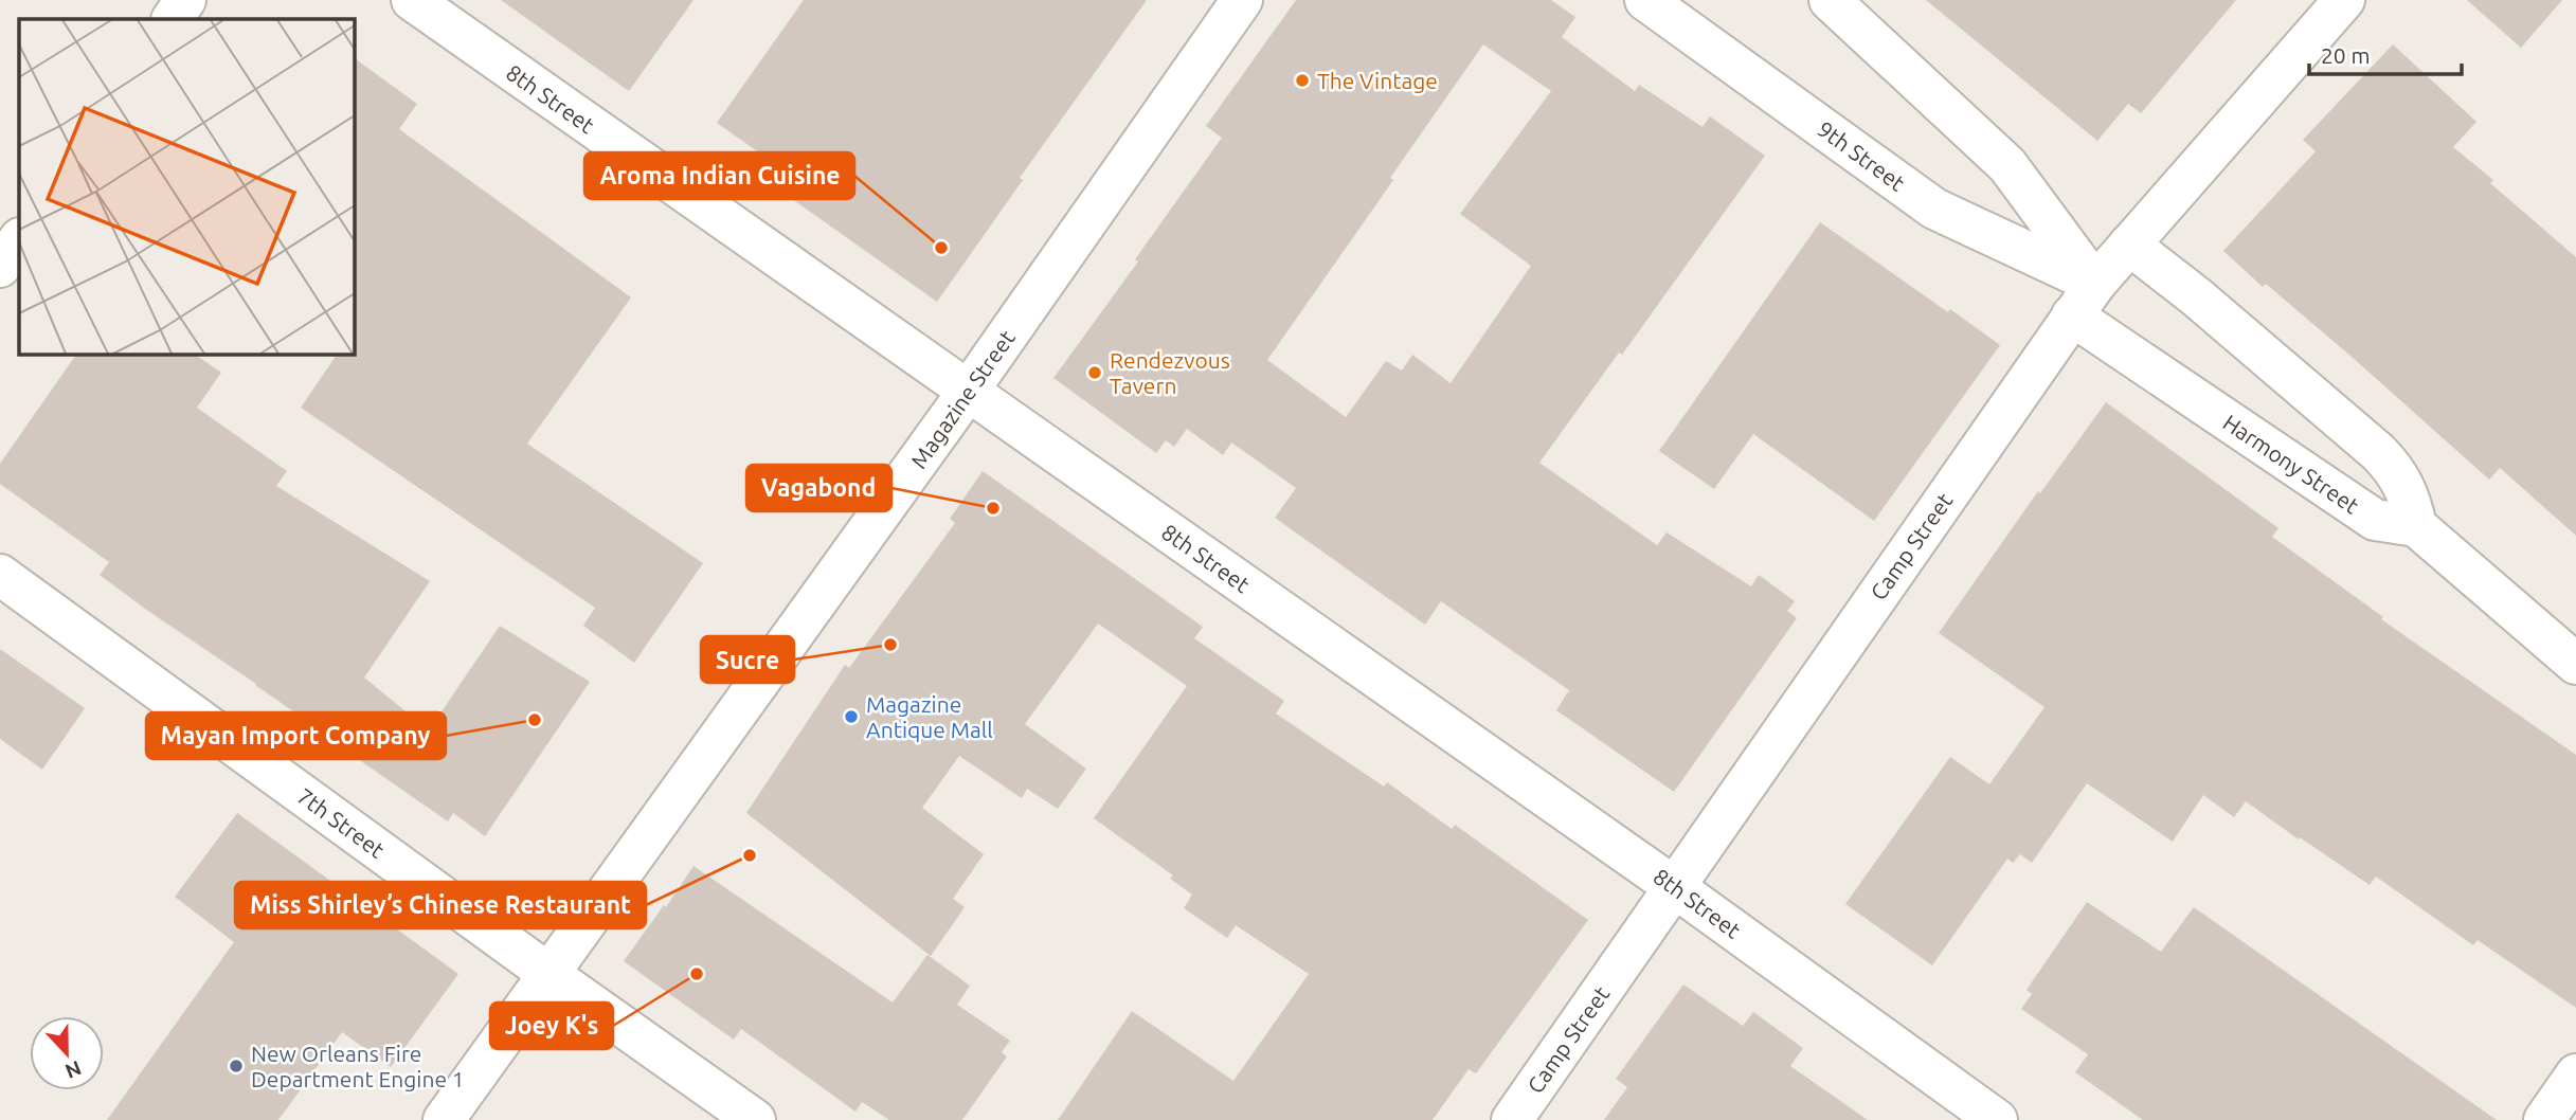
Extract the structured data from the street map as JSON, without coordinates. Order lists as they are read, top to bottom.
{
  "streets": {
    "street": [
      "8th Street",
      "9th Street",
      "Magazine Street",
      "Harmony Street",
      "Camp Street",
      "7th Street"
    ]
  },
  "crossings": [
    ["8th Street", "Magazine Street"],
    ["8th Street", "Camp Street"],
    ["9th Street", "Harmony Street"],
    ["9th Street", "Camp Street"],
    ["Magazine Street", "7th Street"],
    ["Harmony Street", "Camp Street"]
  ],
  "places": [
    "The Vintage",
    "Aroma Indian Cuisine",
    "Rendezvous Tavern",
    "Vagabond",
    "Sucre",
    "Magazine Antique Mall",
    "Mayan Import Company",
    "Miss Shirley’s Chinese Restaurant",
    "Joey K's",
    "New Orleans Fire Department Engine 1"
  ],
  "scale_bar": "20 m",
  "north": "bottom"
}
